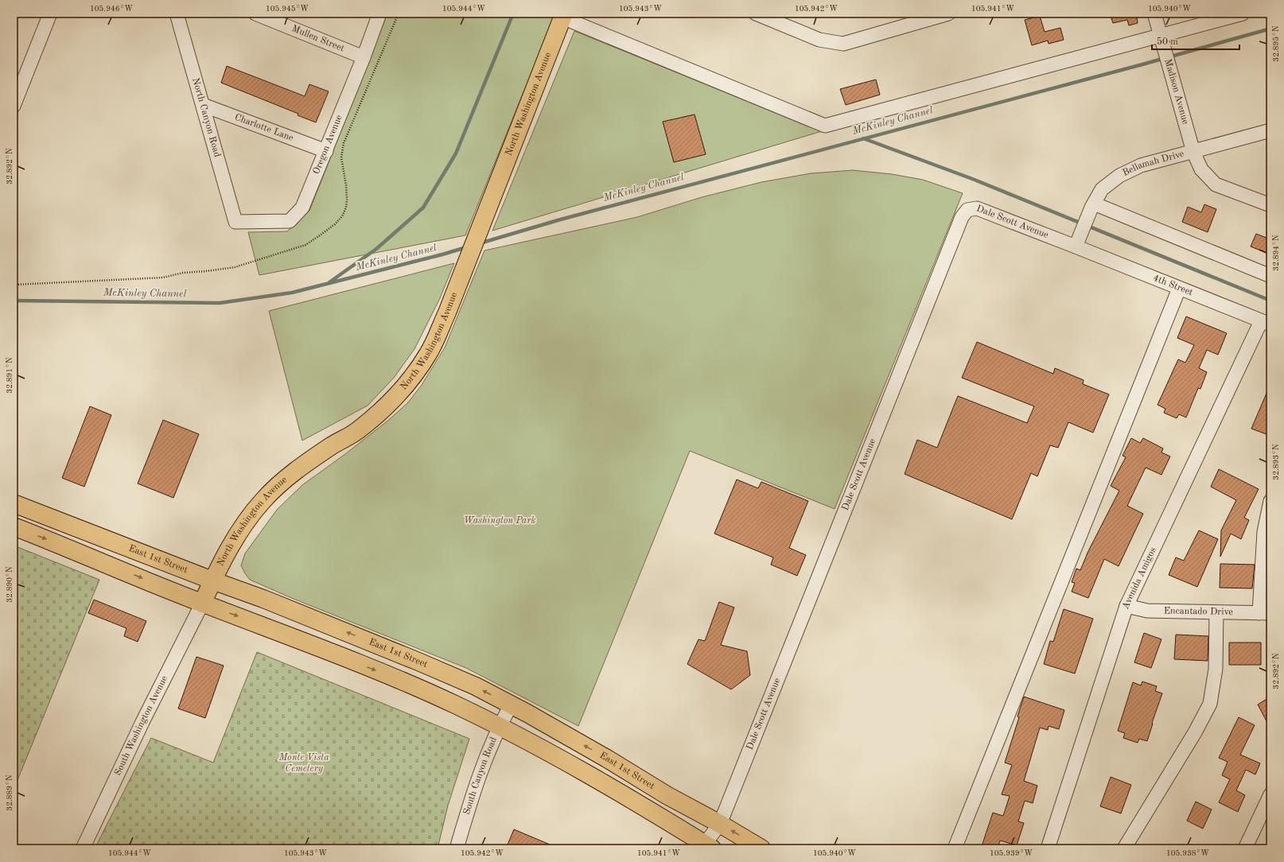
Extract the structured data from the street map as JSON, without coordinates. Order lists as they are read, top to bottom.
{
  "streets": {
    "main road": ["North Washington Avenue", "East 1st Street"],
    "street": [
      "Mullen Street",
      "Madison Avenue",
      "North Canyon Road",
      "Charlotte Lane",
      "Oregon Avenue",
      "Bellamah Drive",
      "Dale Scott Avenue",
      "4th Street",
      "Avenida Amigos",
      "Encantado Drive",
      "South Washington Avenue",
      "South Canyon Road"
    ]
  },
  "crossings": [
    ["Mullen Street", "Oregon Avenue"],
    ["Madison Avenue", "Bellamah Drive"],
    ["North Washington Avenue", "East 1st Street"],
    ["North Washington Avenue", "South Washington Avenue"],
    ["North Canyon Road", "Charlotte Lane"],
    ["North Canyon Road", "Oregon Avenue"],
    ["Charlotte Lane", "Oregon Avenue"],
    ["Bellamah Drive", "Dale Scott Avenue"],
    ["Bellamah Drive", "4th Street"],
    ["Dale Scott Avenue", "4th Street"],
    ["Dale Scott Avenue", "East 1st Street"],
    ["4th Street", "Avenida Amigos"],
    ["East 1st Street", "South Canyon Road"],
    ["Avenida Amigos", "Encantado Drive"]
  ],
  "water": ["McKinley Channel"],
  "parks": ["Washington Park", "Monte Vista Cemetery"],
  "scale_bar": "50 m",
  "coordinates": [
    "105.946°W",
    "105.945°W",
    "105.944°W",
    "105.943°W",
    "105.942°W",
    "105.941°W",
    "105.940°W",
    "32.895°N",
    "32.892°N",
    "32.894°N",
    "32.891°N",
    "32.893°N",
    "32.890°N",
    "32.889°N",
    "105.939°W",
    "105.938°W"
  ]
}
